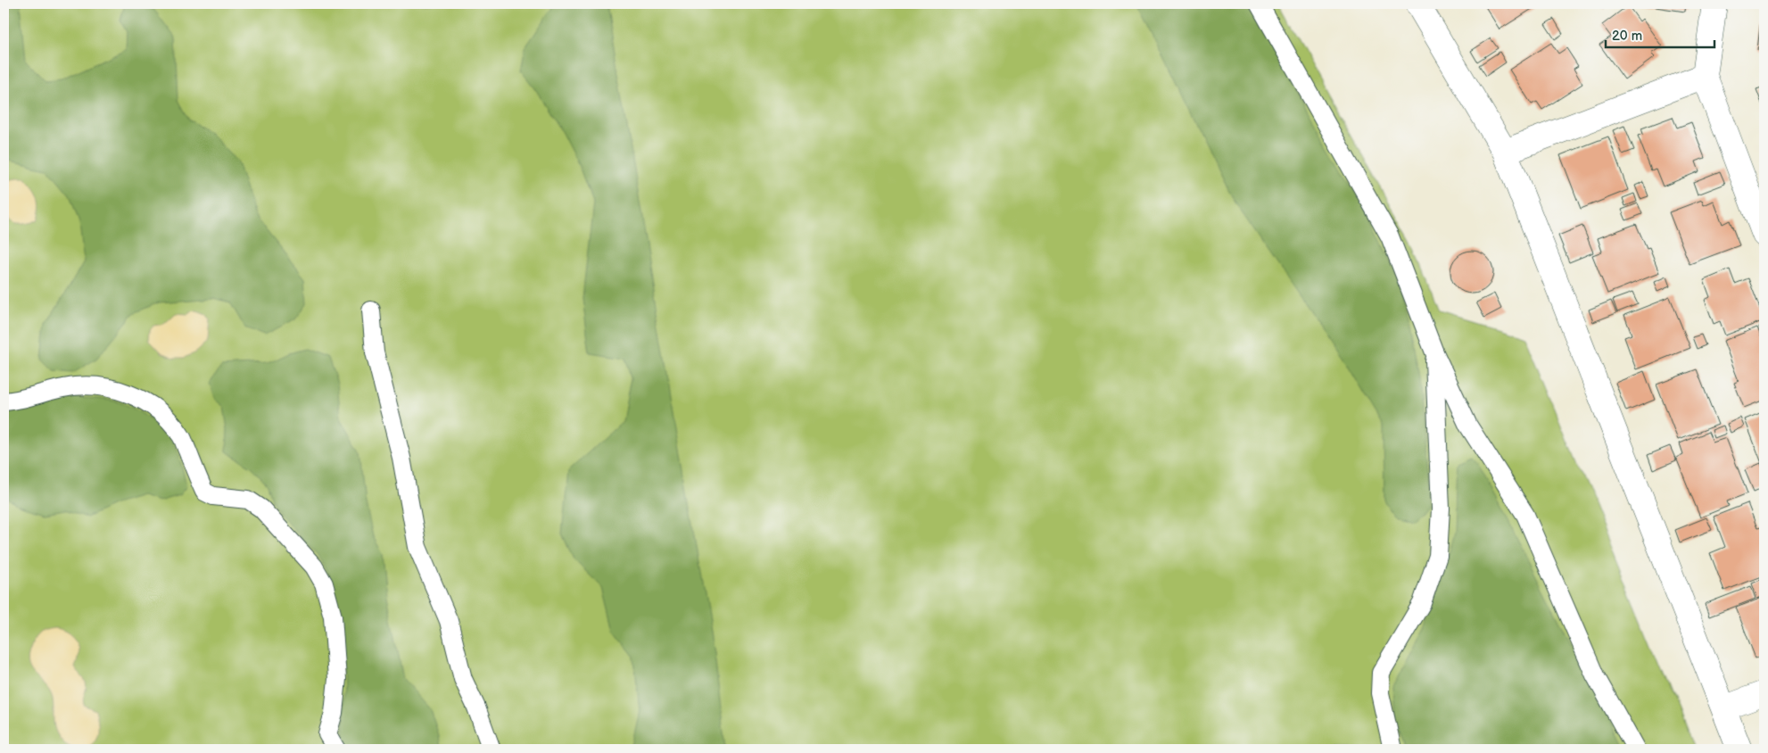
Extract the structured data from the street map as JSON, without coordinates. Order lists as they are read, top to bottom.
{
  "scale_bar": "20 m"
}
